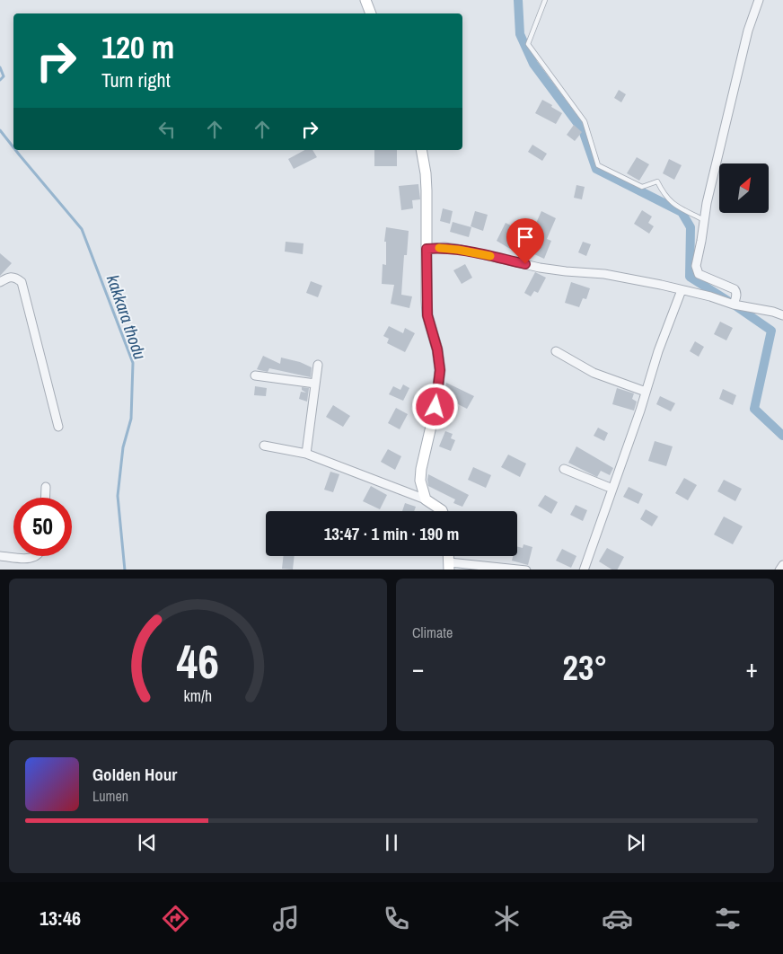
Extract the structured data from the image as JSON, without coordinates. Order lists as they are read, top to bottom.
{
  "water": ["kakkara thodu"],
  "north": "top right",
  "page": {
    "turn": ["120 m", "Turn right"],
    "limit": "50",
    "trip": "13:47 · 1 min · 190 m",
    "tile": "Climate",
    "heat": ["−", "23°", "+"],
    "song": ["Golden Hour", "Lumen"],
    "tabs": "13:46",
    "gauge": ["46", "km/h"]
  }
}
